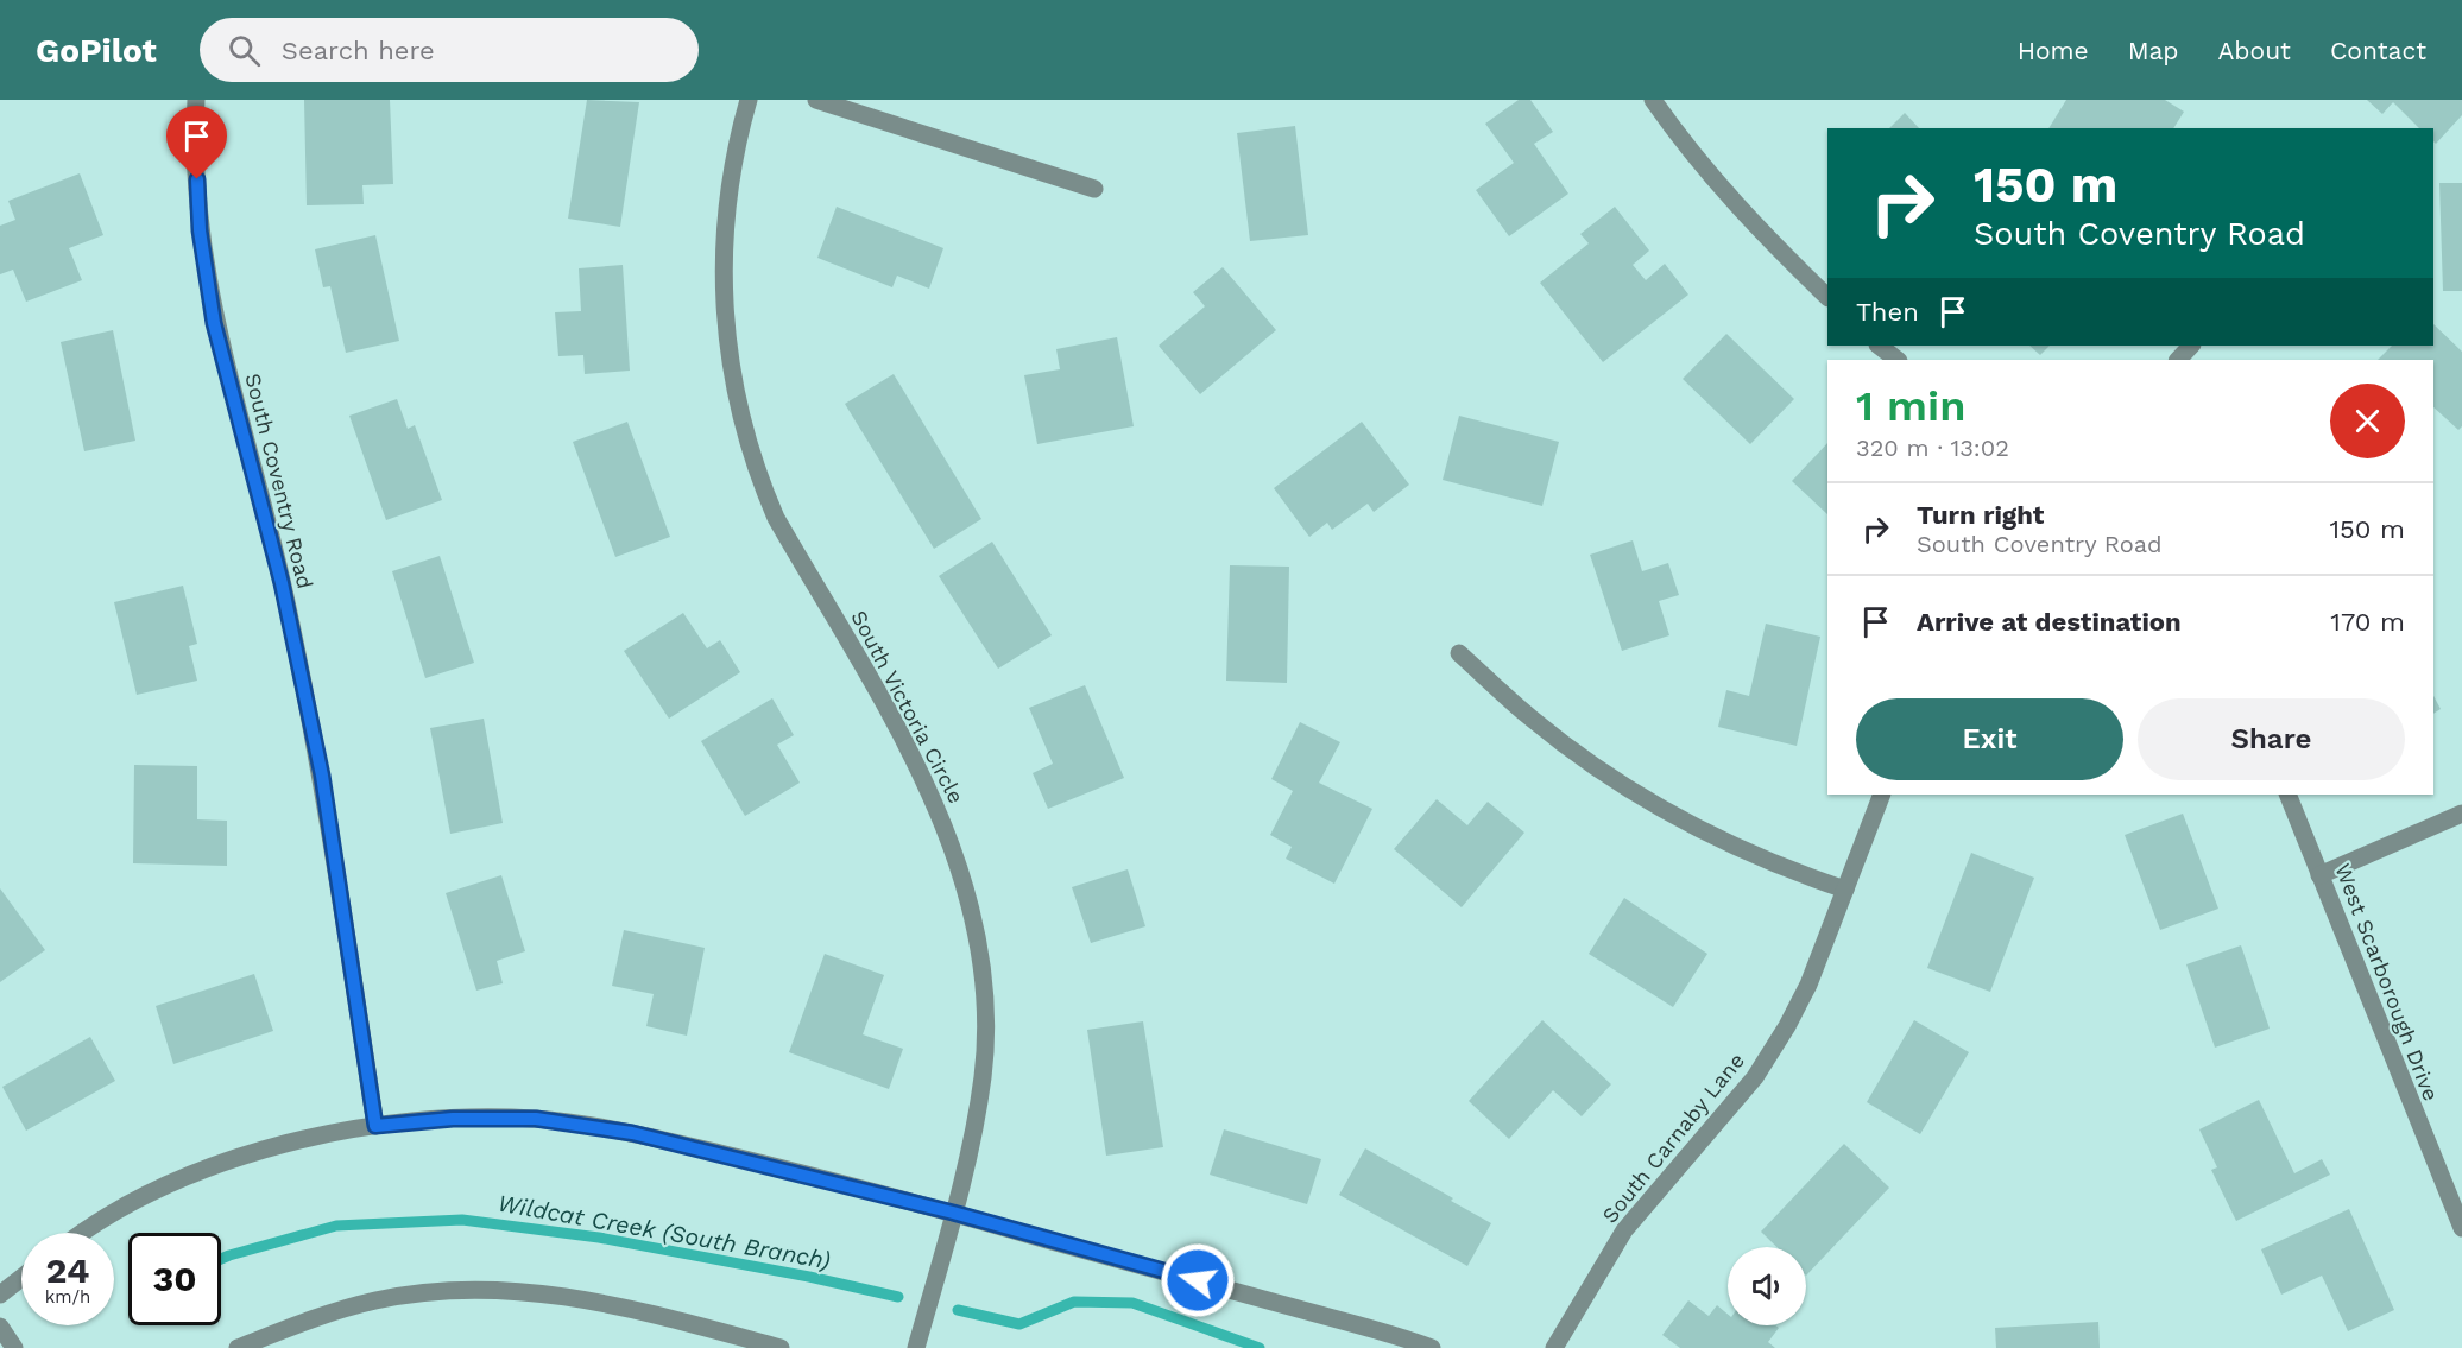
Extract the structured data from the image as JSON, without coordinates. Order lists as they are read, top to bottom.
{
  "streets": {
    "street": [
      "South Coventry Road",
      "South Victoria Circle",
      "West Scarborough Drive",
      "South Carnaby Lane"
    ]
  },
  "water": ["Wildcat Creek (South Branch)"],
  "page": {
    "header": "GoPilot",
    "search": "Search here",
    "nav": [
      "Home",
      "Map",
      "About",
      "Contact"
    ],
    "turn": ["150 m", "South Coventry Road"],
    "then": "Then",
    "heading": ["1 min", "320 m · 13:02"],
    "list": [
      {
        "name": "Turn right",
        "note": "South Coventry Road",
        "value": "150 m"
      },
      {
        "name": "Arrive at destination",
        "value": "170 m"
      }
    ],
    "buttons": ["Exit", "Share"],
    "speed": "24 km/h",
    "limit": "30"
  }
}
